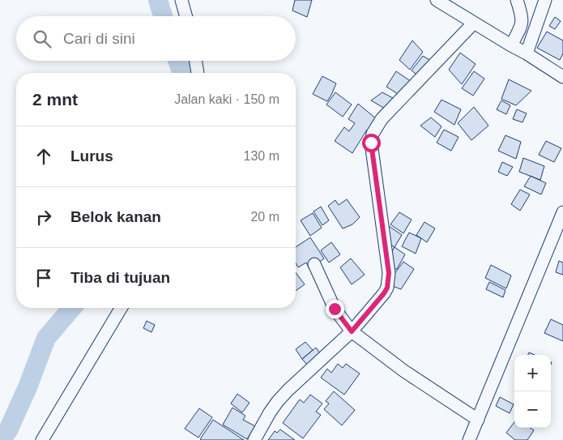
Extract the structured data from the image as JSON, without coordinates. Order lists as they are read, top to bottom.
{
  "page": {
    "search": "Cari di sini",
    "heading": ["2 mnt", "Jalan kaki · 150 m"],
    "list": [
      ["Lurus", "130 m"],
      ["Belok kanan", "20 m"],
      "Tiba di tujuan"
    ],
    "map_buttons": ["+", "−"]
  }
}
